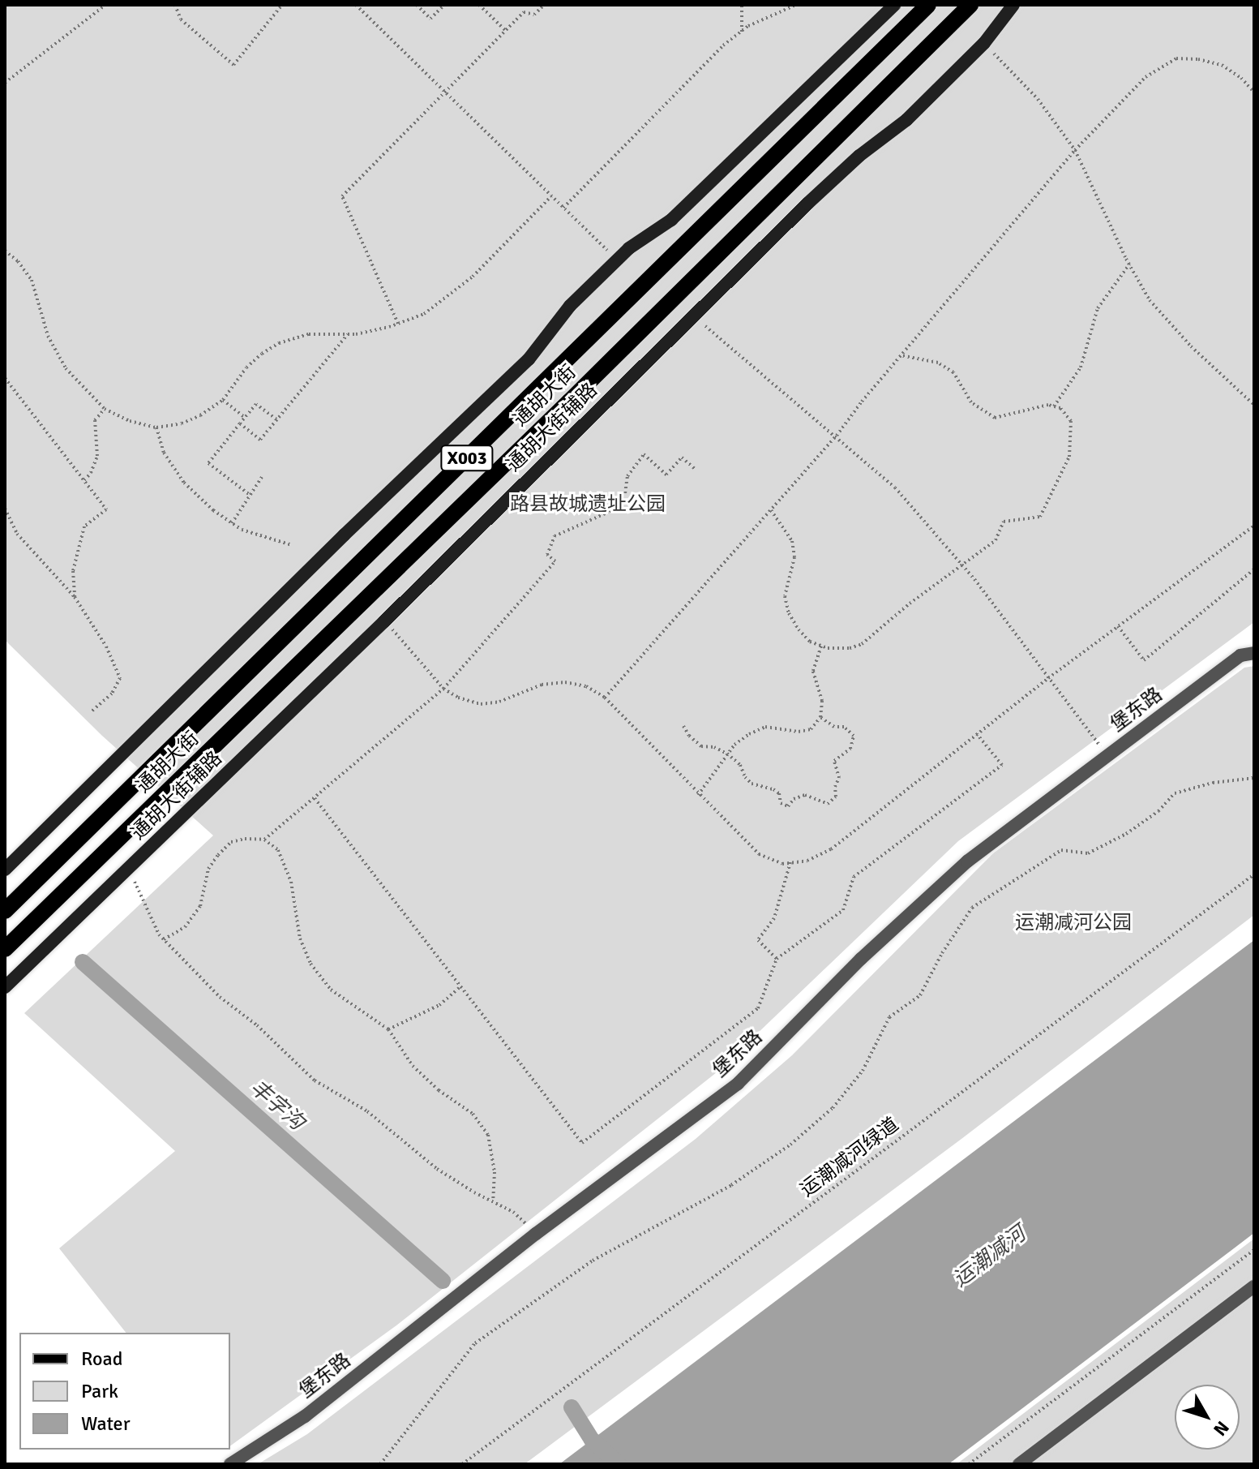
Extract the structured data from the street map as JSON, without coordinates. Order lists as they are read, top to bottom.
{
  "streets": {
    "main road": ["通胡大街", "X003"],
    "street": ["通胡大街辅路", "堡东路"],
    "path": ["运潮减河绿道"]
  },
  "water": ["丰字沟", "运潮减河"],
  "parks": ["路县故城遗址公园", "运潮减河公园"],
  "legend": ["Road", "Park", "Water"],
  "north": "bottom right"
}
